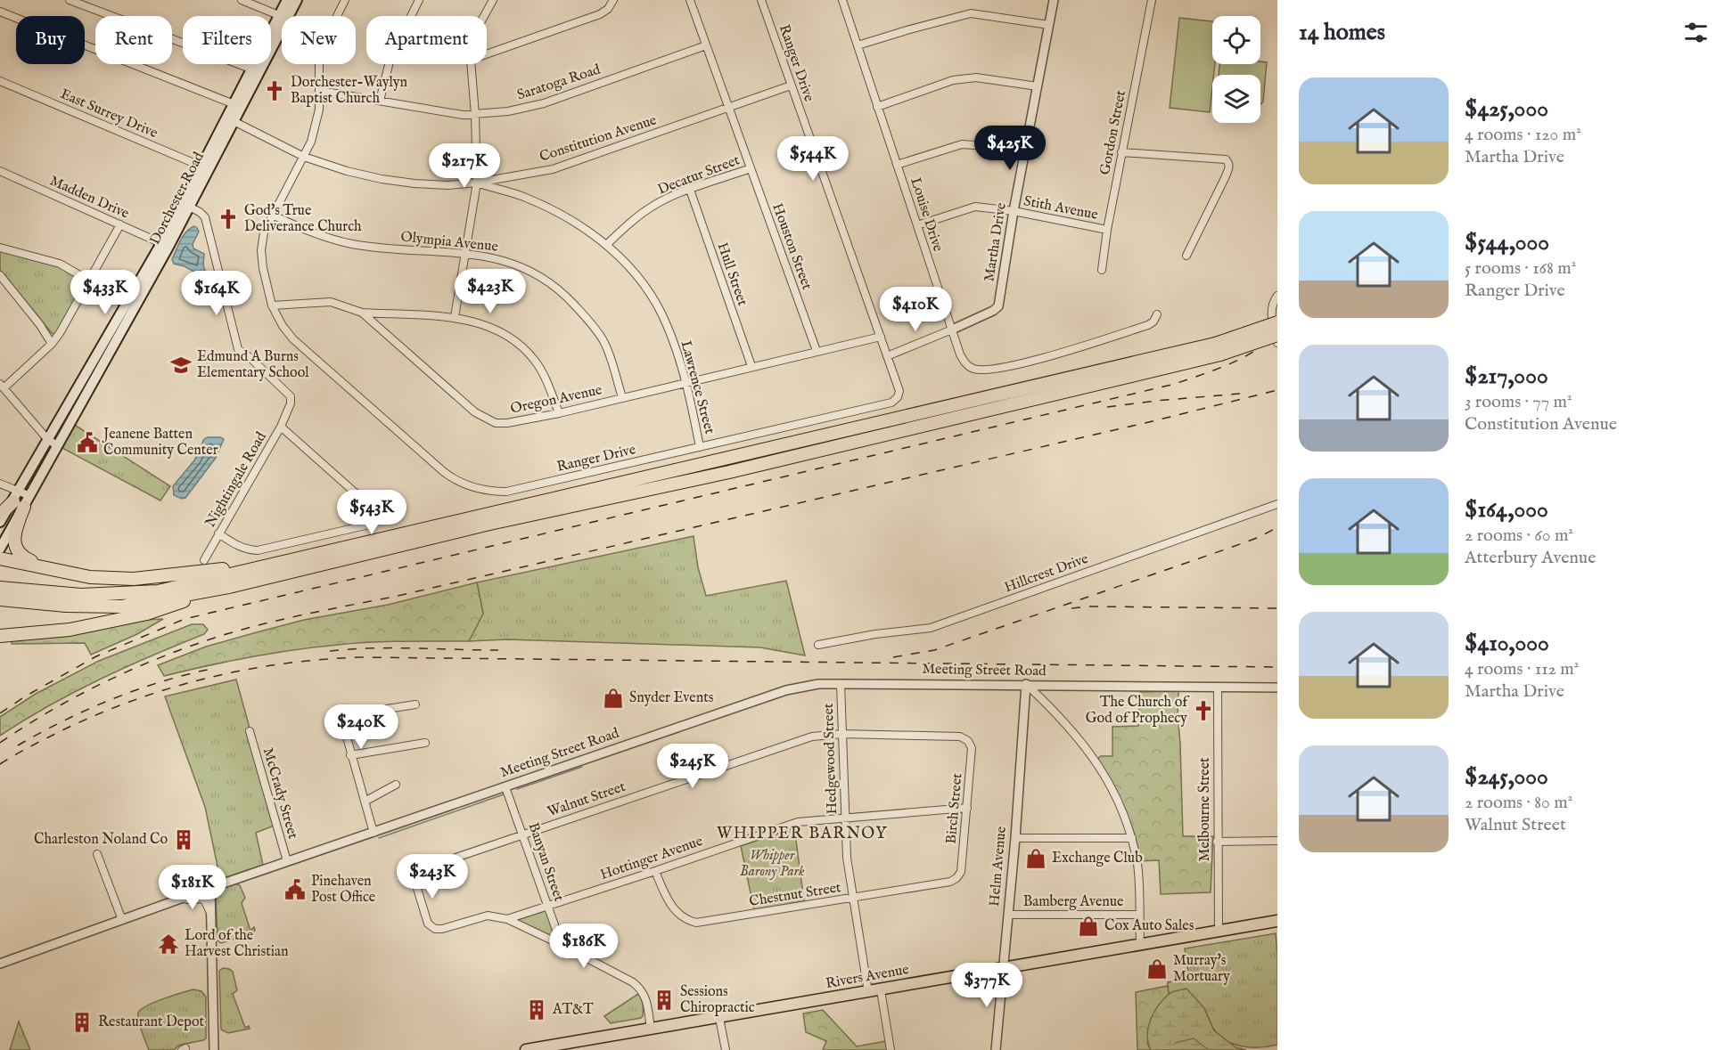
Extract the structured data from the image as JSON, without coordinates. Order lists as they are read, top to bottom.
{
  "streets": {
    "main road": ["Dorchester Road", "Rivers Avenue"],
    "street": [
      "Ranger Drive",
      "Saratoga Road",
      "East Surrey Drive",
      "Gordon Street",
      "Constitution Avenue",
      "Decatur Street",
      "Madden Drive",
      "Stith Avenue",
      "Louise Drive",
      "Olympia Avenue",
      "Martha Drive",
      "Houston Street",
      "Hull Street",
      "Lawrence Street",
      "Oregon Avenue",
      "Nightingale Road",
      "Hillcrest Drive",
      "Meeting Street Road",
      "Hedgewood Street",
      "McCrady Street",
      "Walnut Street",
      "Birch Street",
      "Melbourne Street",
      "Hottinger Avenue",
      "Banyan Street",
      "Helm Avenue",
      "Chestnut Street",
      "Bamberg Avenue"
    ]
  },
  "crossings": [
    ["Ranger Drive", "Saratoga Road"],
    ["Ranger Drive", "Constitution Avenue"],
    ["Ranger Drive", "Olympia Avenue"],
    ["Ranger Drive", "Martha Drive"],
    ["Ranger Drive", "Lawrence Street"],
    ["Ranger Drive", "Oregon Avenue"],
    ["Saratoga Road", "Houston Street"],
    ["East Surrey Drive", "Dorchester Road"],
    ["Gordon Street", "Stith Avenue"],
    ["Constitution Avenue", "Dorchester Road"],
    ["Constitution Avenue", "Houston Street"],
    ["Constitution Avenue", "Lawrence Street"],
    ["Decatur Street", "Houston Street"],
    ["Decatur Street", "Hull Street"],
    ["Decatur Street", "Lawrence Street"],
    ["Madden Drive", "Dorchester Road"],
    ["Dorchester Road", "Nightingale Road"],
    ["Stith Avenue", "Louise Drive"],
    ["Stith Avenue", "Martha Drive"],
    ["Louise Drive", "Martha Drive"],
    ["Olympia Avenue", "Oregon Avenue"],
    ["Houston Street", "Oregon Avenue"],
    ["Hull Street", "Oregon Avenue"],
    ["Lawrence Street", "Oregon Avenue"],
    ["Meeting Street Road", "Hedgewood Street"],
    ["Meeting Street Road", "McCrady Street"],
    ["Meeting Street Road", "Melbourne Street"],
    ["Meeting Street Road", "Banyan Street"],
    ["Meeting Street Road", "Helm Avenue"],
    ["Hedgewood Street", "Walnut Street"],
    ["Hedgewood Street", "Hottinger Avenue"],
    ["Hedgewood Street", "Chestnut Street"],
    ["Hedgewood Street", "Rivers Avenue"],
    ["Walnut Street", "Birch Street"],
    ["Walnut Street", "Hottinger Avenue"],
    ["Walnut Street", "Banyan Street"],
    ["Birch Street", "Hottinger Avenue"],
    ["Birch Street", "Chestnut Street"],
    ["Melbourne Street", "Rivers Avenue"],
    ["Hottinger Avenue", "Banyan Street"],
    ["Hottinger Avenue", "Chestnut Street"],
    ["Helm Avenue", "Bamberg Avenue"],
    ["Helm Avenue", "Rivers Avenue"]
  ],
  "districts": ["WHIPPER BARNOY"],
  "parks": ["Whipper Barony Park"],
  "places": {
    "church": ["Dorchester-Waylyn Baptist Church", "God's True Deliverance Church", "The Church of God of Prophecy"],
    "school or university": ["Edmund A Burns Elementary School"],
    "public building": ["Jeanene Batten Community Center", "Pinehaven Post Office"],
    "shop": [
      "Snyder Events",
      "Exchange Club",
      "Cox Auto Sales",
      "Murray's Mortuary"
    ],
    "building": [
      "Charleston Noland Co",
      "Sessions Chiropractic",
      "AT&T",
      "Restaurant Depot"
    ],
    "temple": ["Lord of the Harvest Christian"]
  },
  "page": {
    "heading": "14 homes",
    "chip": [
      "Buy",
      "Rent",
      "Filters",
      "New",
      "Apartment"
    ],
    "list": [
      {
        "name": "$425,000",
        "note": "4 rooms · 120 m² · Martha Drive"
      },
      {
        "name": "$544,000",
        "note": "5 rooms · 168 m² · Ranger Drive"
      },
      {
        "name": "$217,000",
        "note": "3 rooms · 77 m² · Constitution Avenue"
      },
      {
        "name": "$164,000",
        "note": "2 rooms · 60 m² · Atterbury Avenue"
      },
      {
        "name": "$410,000",
        "note": "4 rooms · 112 m² · Martha Drive"
      },
      {
        "name": "$245,000",
        "note": "2 rooms · 80 m² · Walnut Street"
      }
    ],
    "price": [
      "$425K",
      "$544K",
      "$217K",
      "$423K",
      "$433K",
      "$164K",
      "$410K",
      "$543K",
      "$240K",
      "$245K",
      "$243K",
      "$181K",
      "$186K",
      "$377K"
    ]
  }
}
